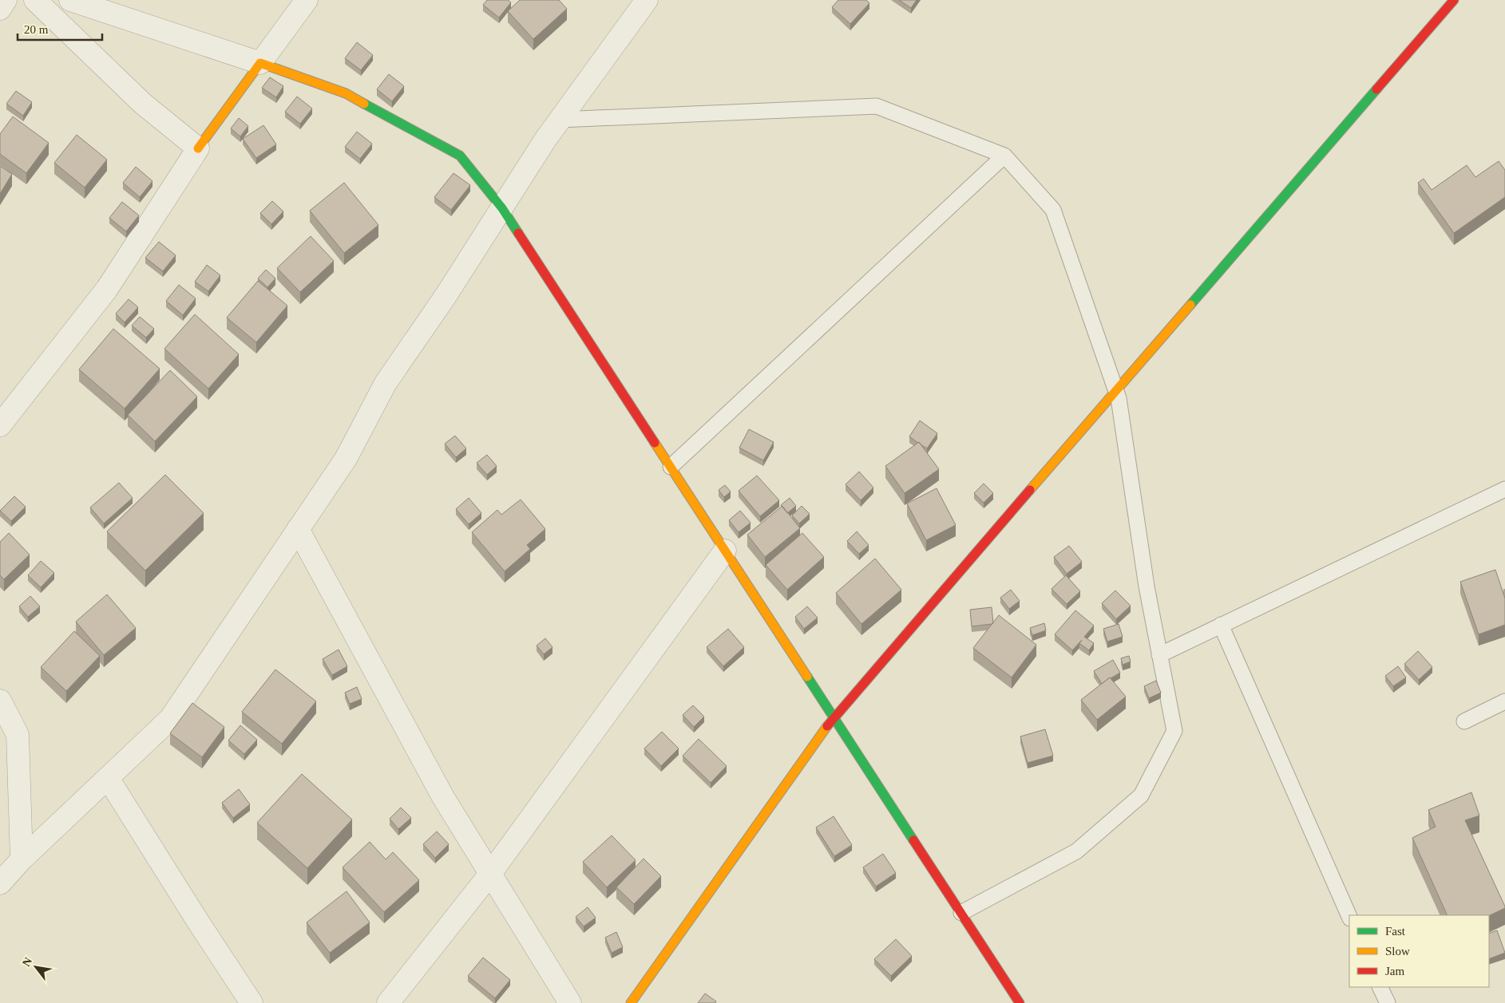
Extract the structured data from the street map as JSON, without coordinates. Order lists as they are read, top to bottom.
{
  "legend": ["Fast", "Slow", "Jam"],
  "scale_bar": "20 m",
  "north": "top left"
}
